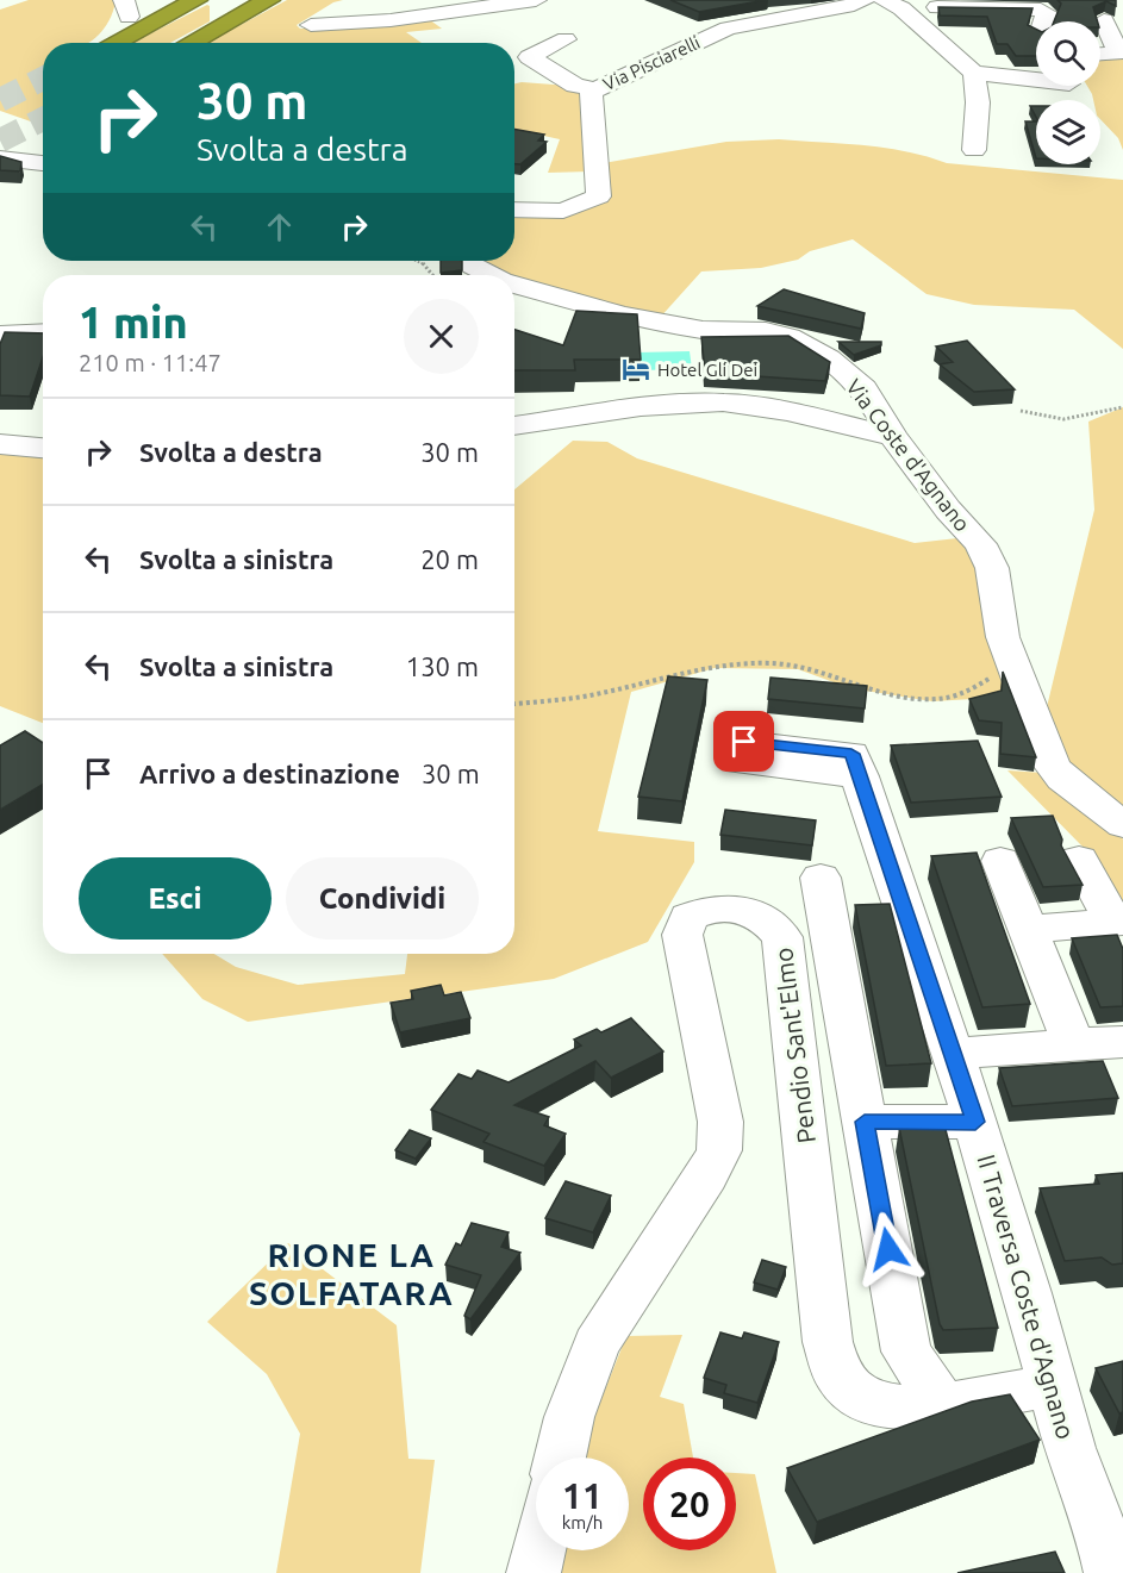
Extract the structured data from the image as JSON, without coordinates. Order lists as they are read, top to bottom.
{
  "streets": {
    "street": [
      "Via Pisciarelli",
      "Via Coste d'Agnano",
      "Pendio Sant'Elmo",
      "II Traversa Coste d'Agnano"
    ]
  },
  "crossings": [
    ["Pendio Sant'Elmo", "II Traversa Coste d'Agnano"]
  ],
  "districts": ["RIONE LA SOLFATARA"],
  "places": {
    "hotel": ["Hotel Gli Dei"]
  },
  "page": {
    "turn": ["30 m", "Svolta a destra"],
    "heading": ["1 min", "210 m · 11:47"],
    "list": [
      {
        "name": "Svolta a destra",
        "value": "30 m"
      },
      {
        "name": "Svolta a sinistra",
        "value": "20 m"
      },
      {
        "name": "Svolta a sinistra",
        "value": "130 m"
      },
      {
        "name": "Arrivo a destinazione",
        "value": "30 m"
      }
    ],
    "buttons": ["Esci", "Condividi"],
    "speed": "11 km/h",
    "limit": "20"
  }
}
